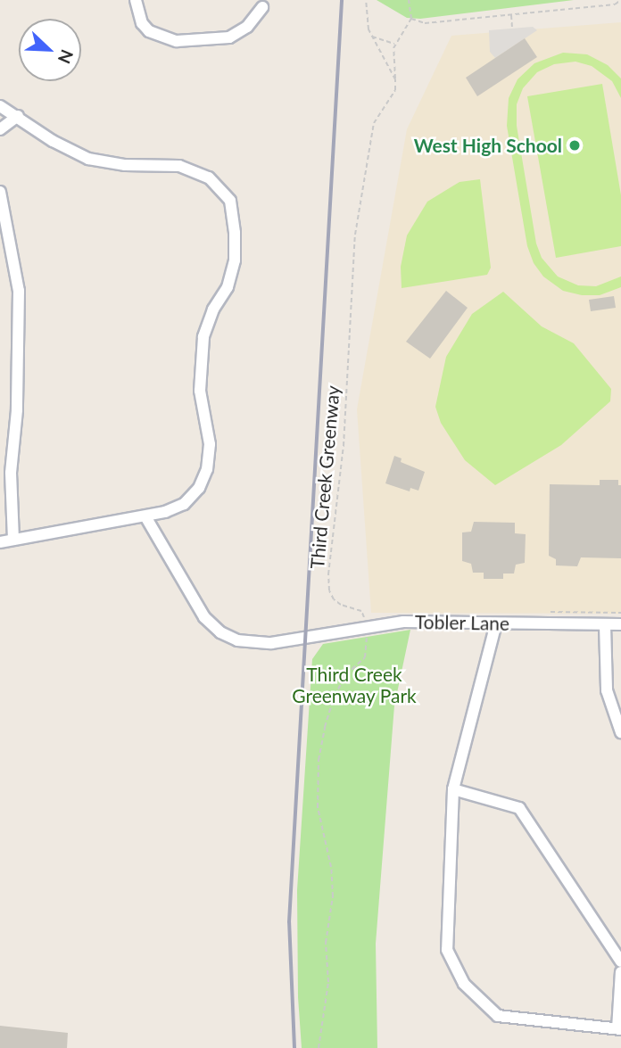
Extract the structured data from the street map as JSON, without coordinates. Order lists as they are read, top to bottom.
{
  "streets": {
    "street": ["Tobler Lane"],
    "path": ["Third Creek Greenway"]
  },
  "crossings": [
    ["Third Creek Greenway", "Tobler Lane"]
  ],
  "parks": ["Third Creek Greenway Park"],
  "places": ["West High School"],
  "north": "bottom right"
}
